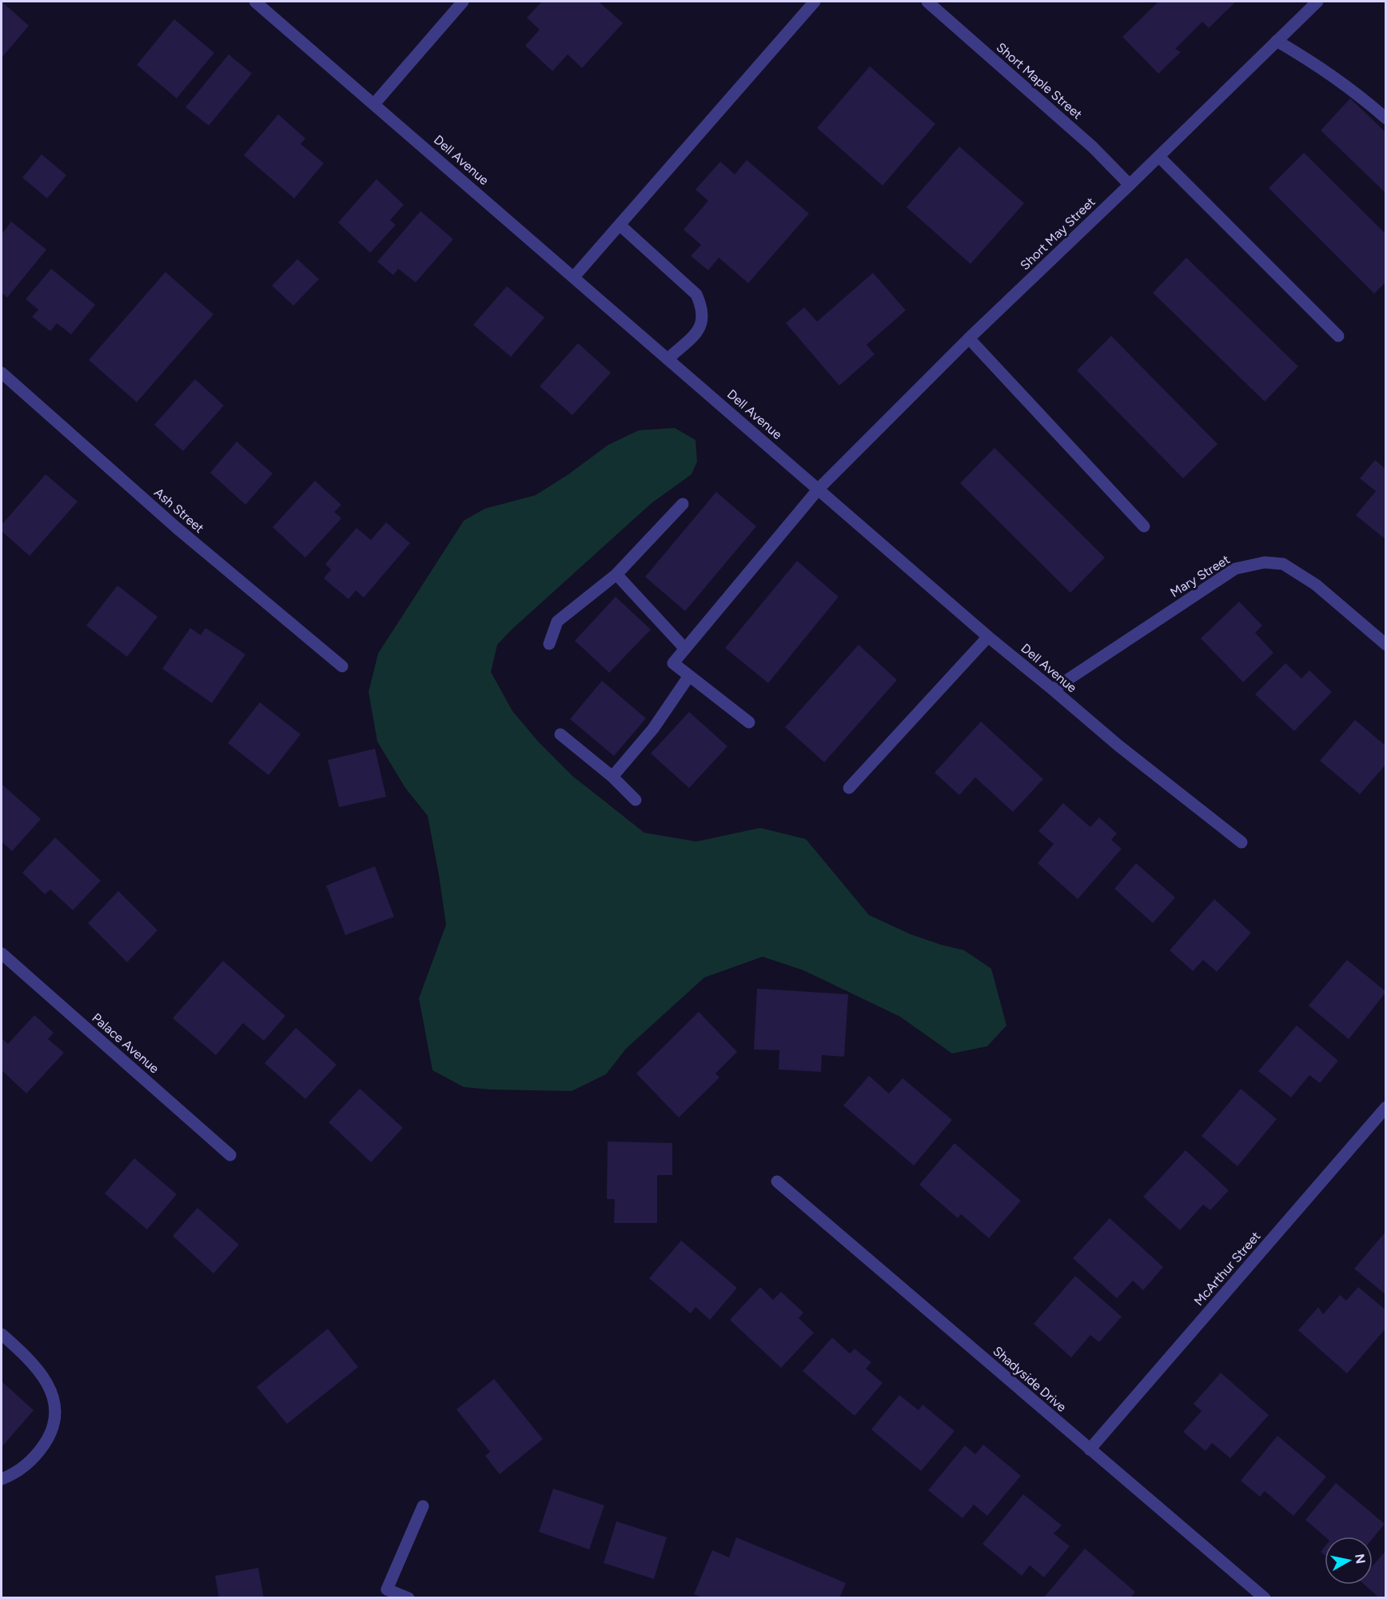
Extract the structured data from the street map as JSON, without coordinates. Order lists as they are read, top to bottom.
{
  "streets": {
    "street": [
      "Short Maple Street",
      "Dell Avenue",
      "Short May Street",
      "Ash Street",
      "Mary Street",
      "Palace Avenue",
      "McArthur Street",
      "Shadyside Drive"
    ]
  },
  "crossings": [
    ["Short Maple Street", "Short May Street"],
    ["Dell Avenue", "Short May Street"],
    ["Dell Avenue", "Mary Street"],
    ["McArthur Street", "Shadyside Drive"]
  ],
  "north": "right"
}
